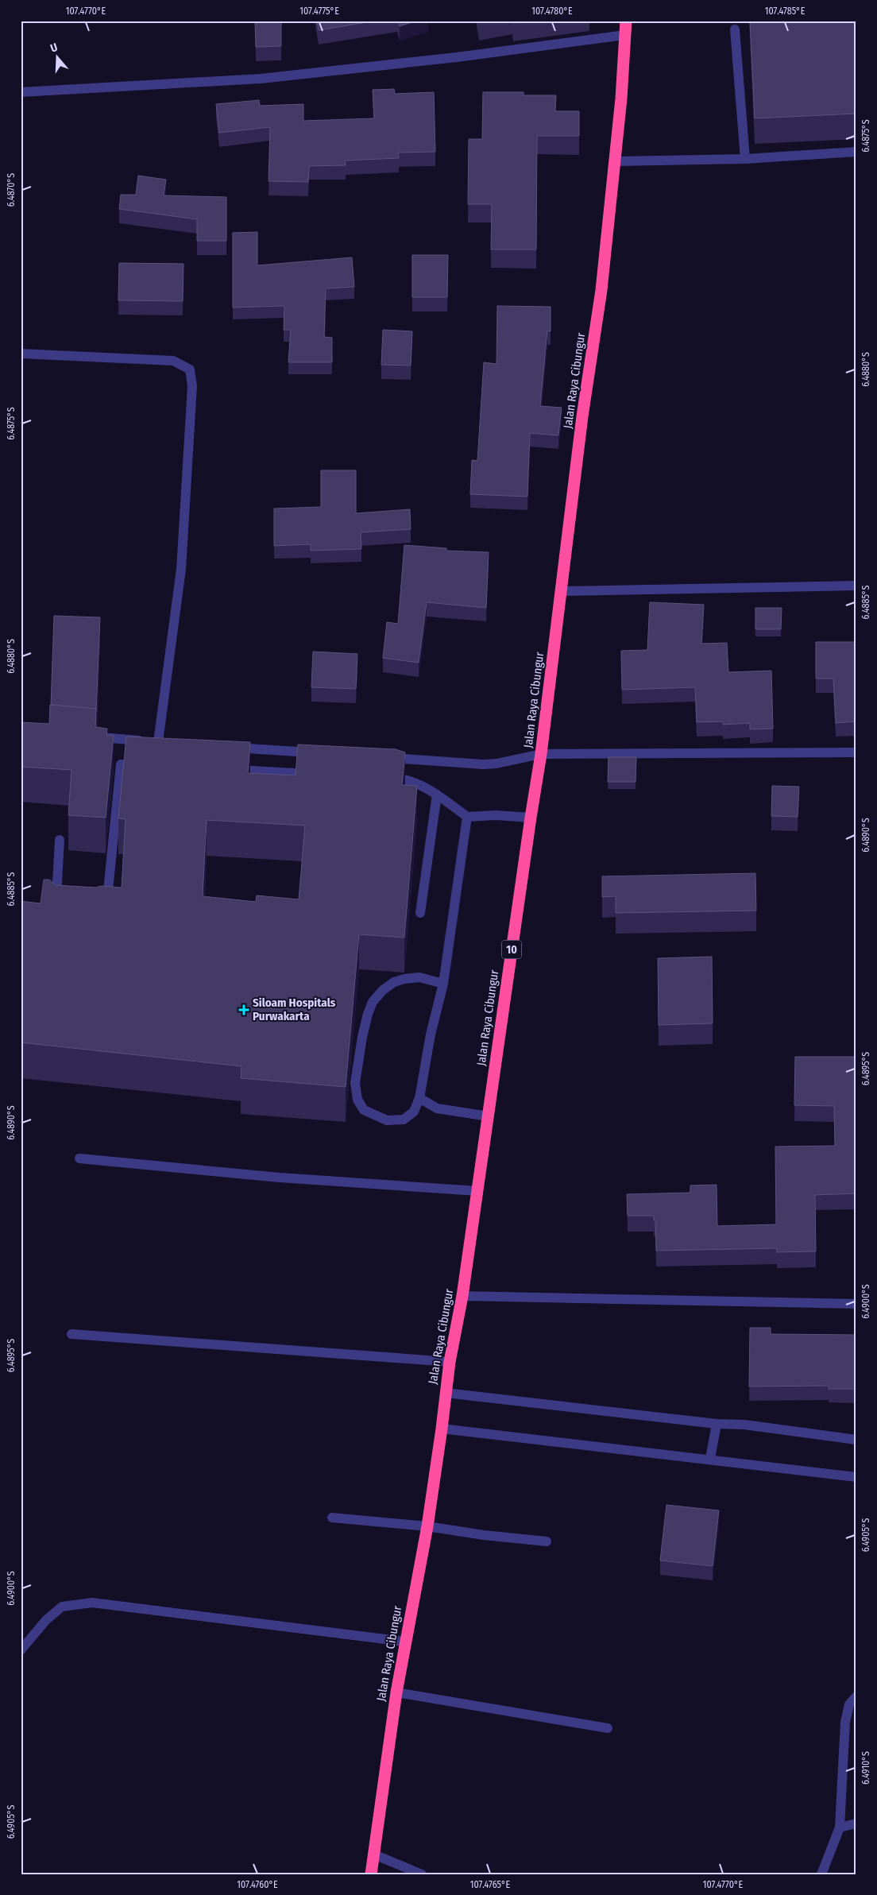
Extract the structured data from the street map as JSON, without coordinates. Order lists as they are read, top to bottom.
{
  "streets": {
    "highway": ["Jalan Raya Cibungur", "10"]
  },
  "places": {
    "health": ["Siloam Hospitals Purwakarta"]
  },
  "north": "top",
  "coordinates": [
    "107.4770°E",
    "107.4775°E",
    "107.4780°E",
    "107.4785°E",
    "6.4875°S",
    "6.4870°S",
    "6.4880°S",
    "6.4885°S",
    "6.4890°S",
    "6.4895°S",
    "6.4900°S",
    "6.4905°S",
    "6.4910°S",
    "107.4760°E",
    "107.4765°E"
  ]
}
